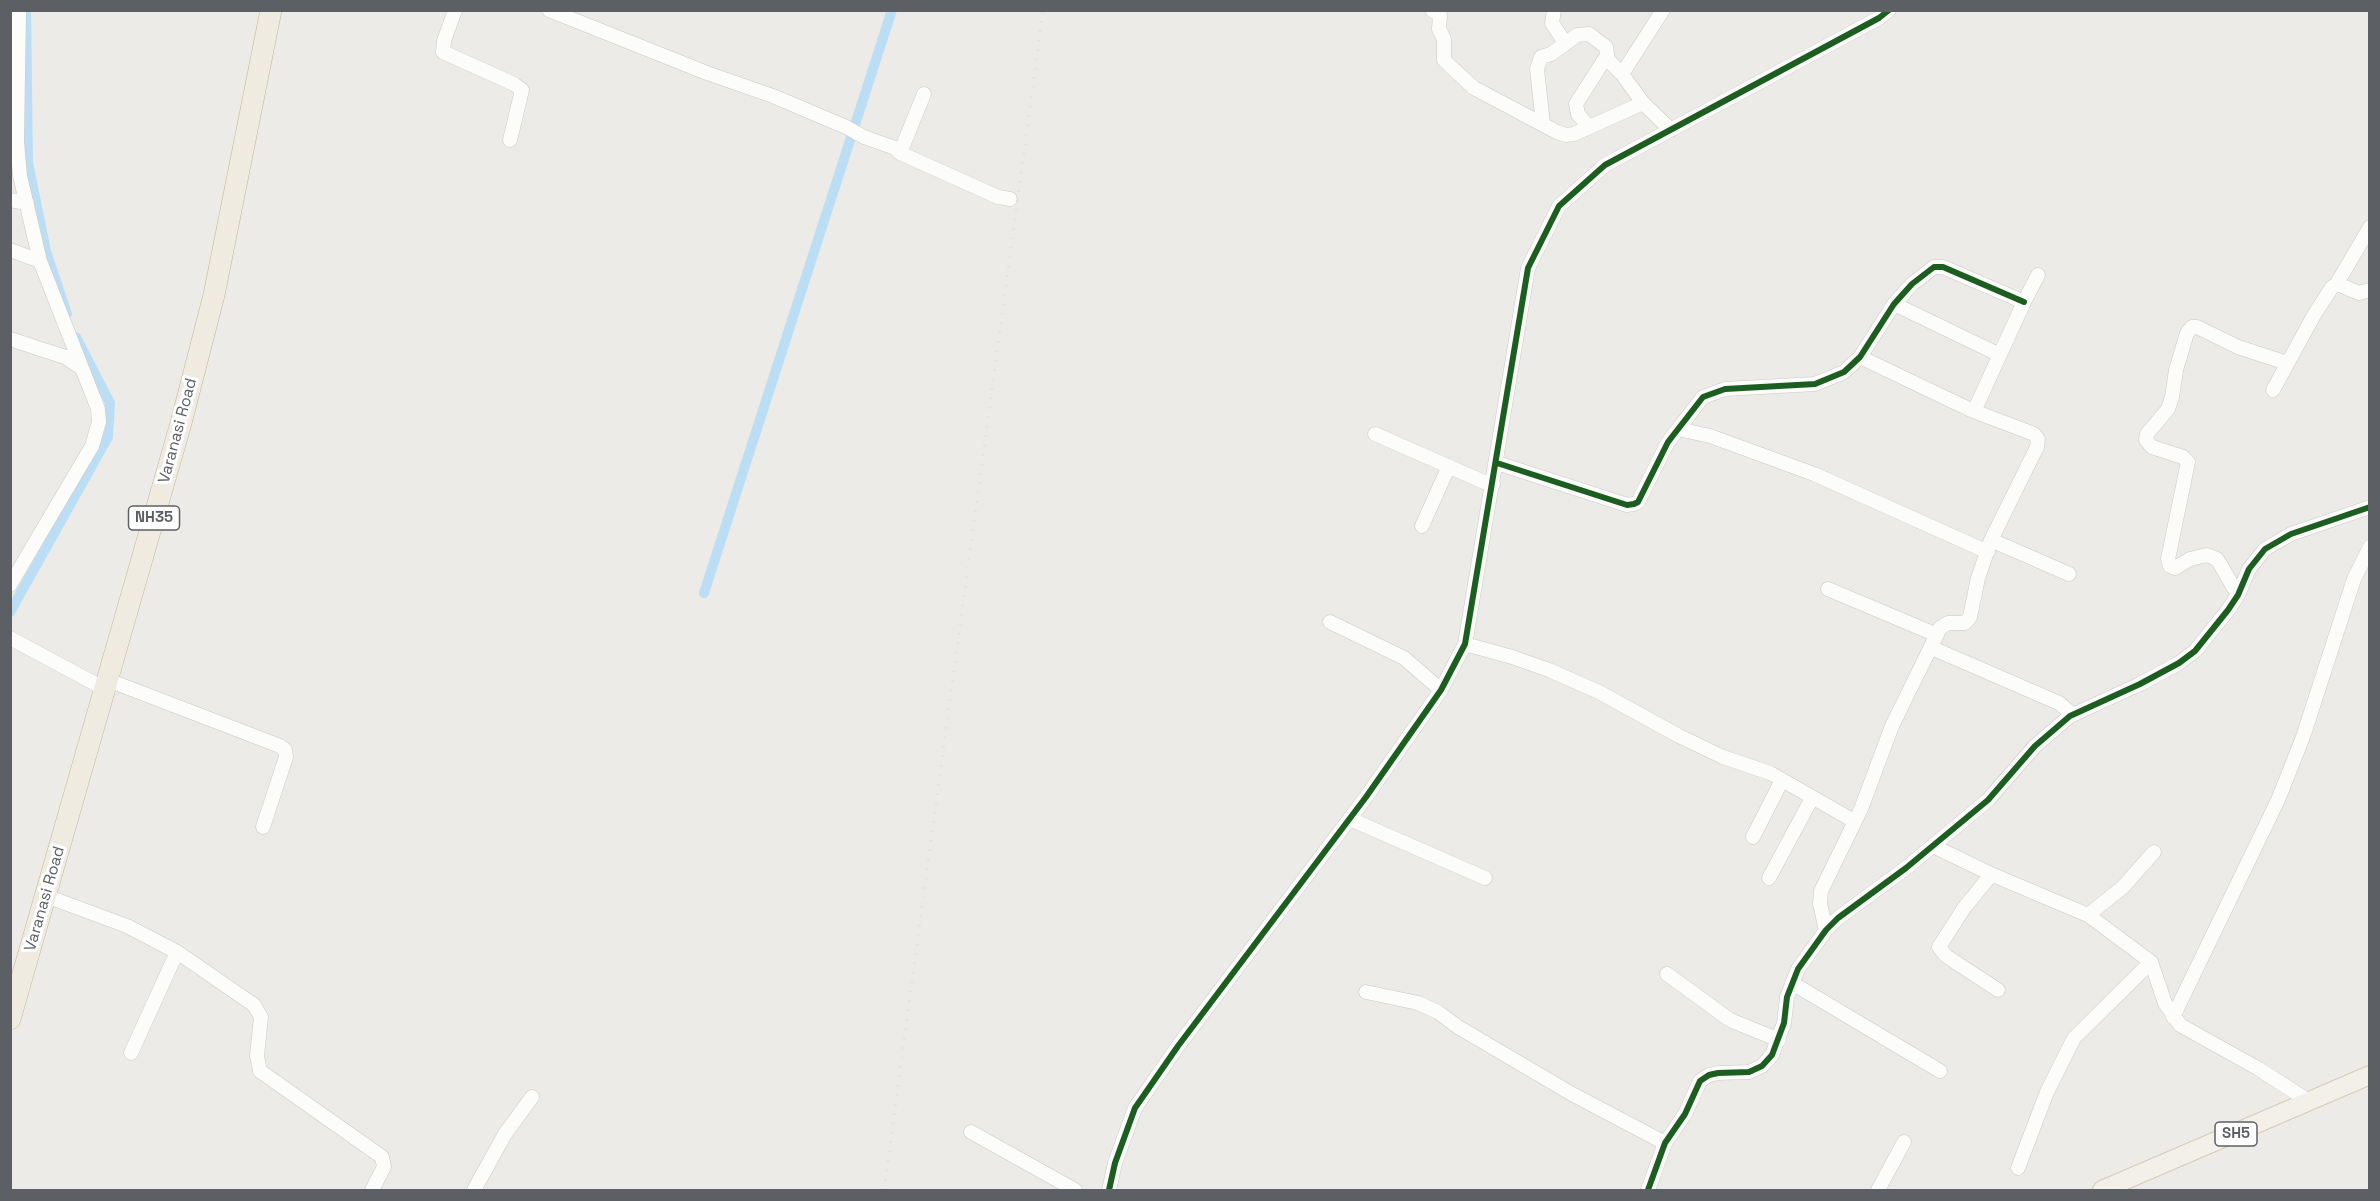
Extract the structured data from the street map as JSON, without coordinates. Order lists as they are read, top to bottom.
{
  "streets": {
    "highway": ["Varanasi Road", "NH35"],
    "main road": ["SH5"]
  }
}
